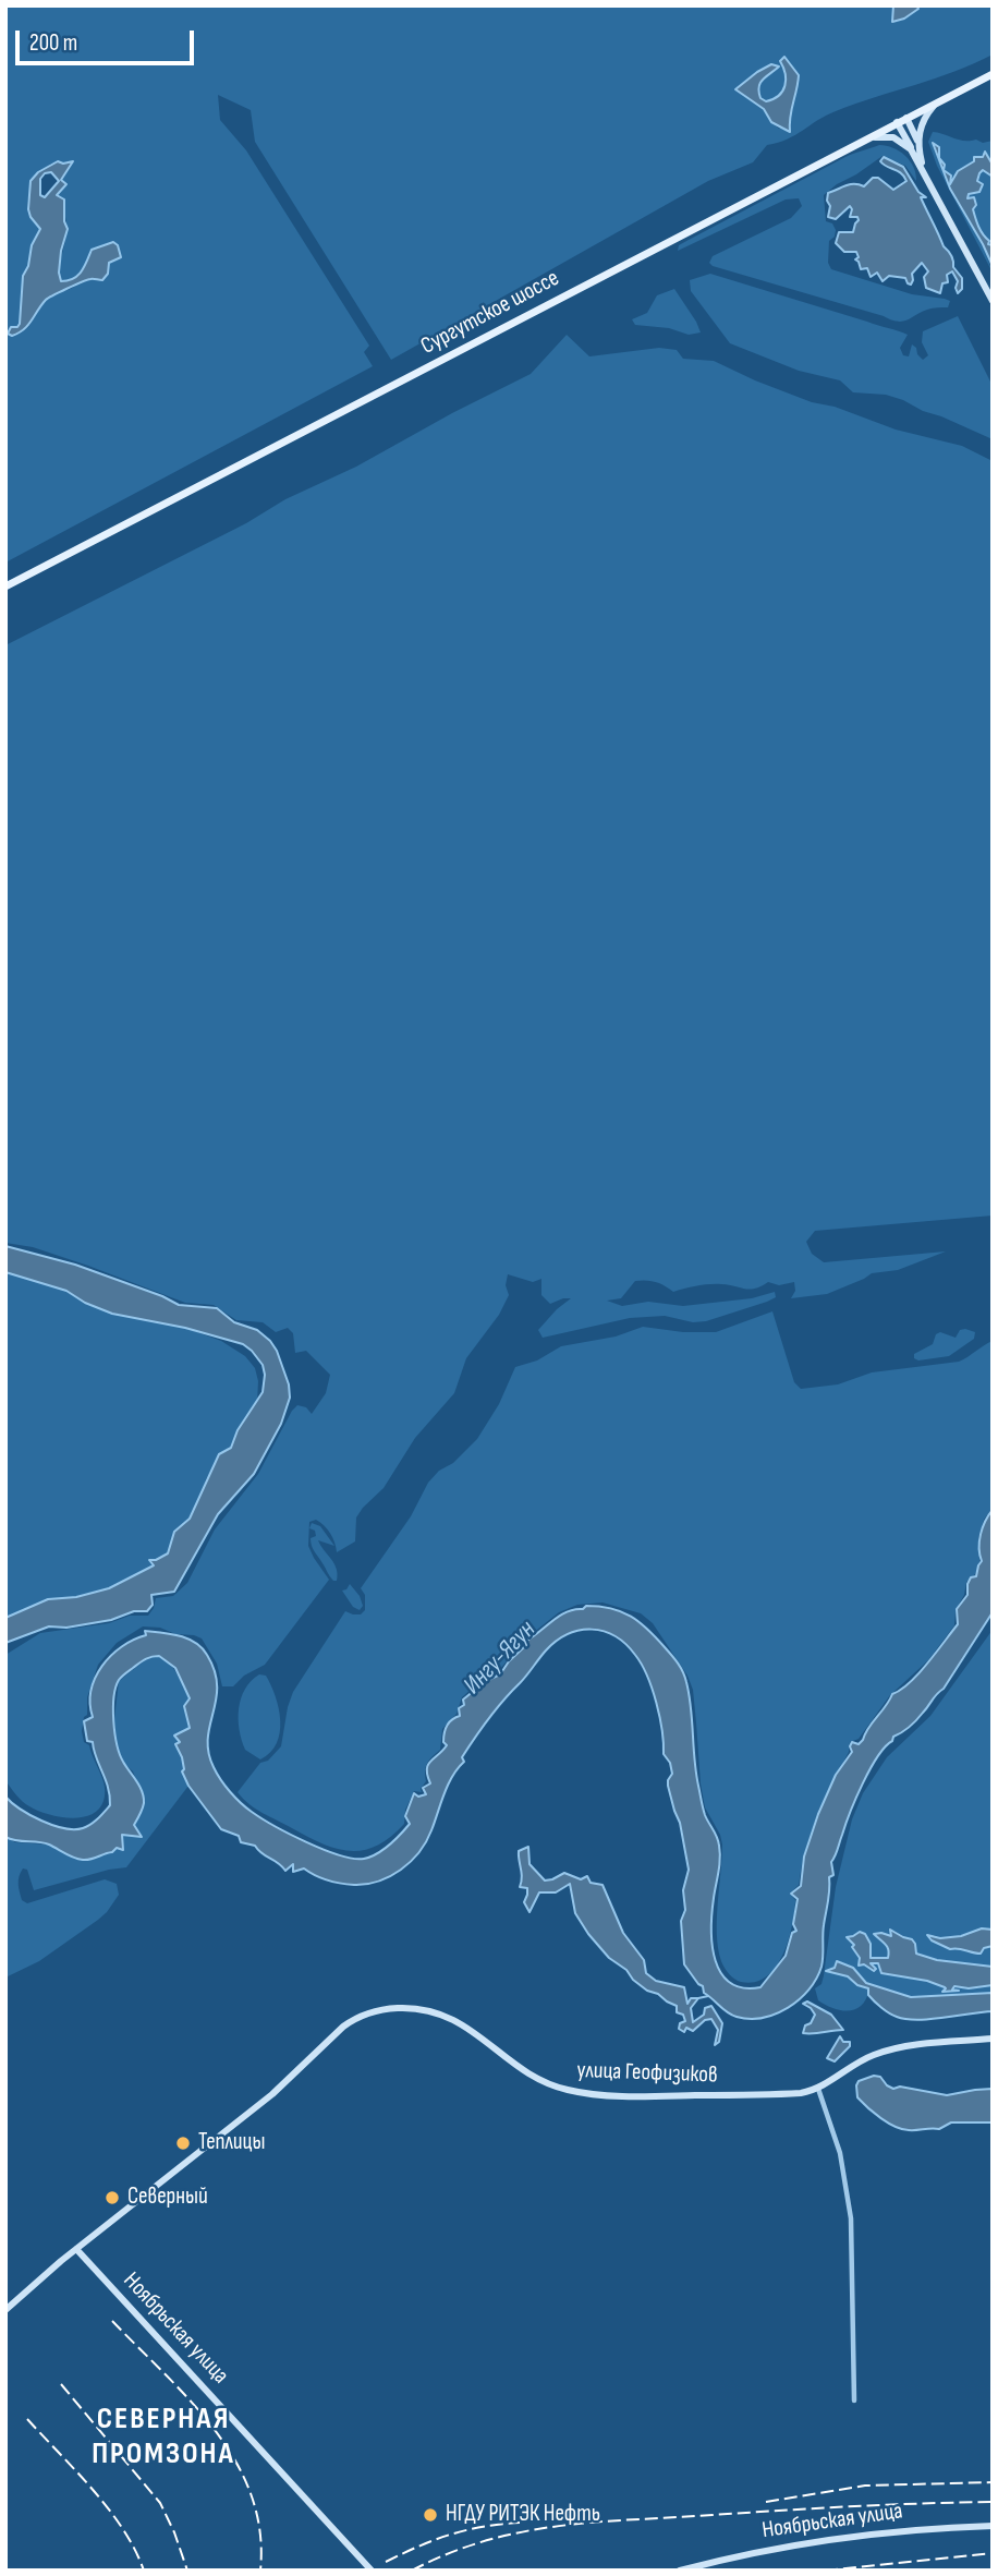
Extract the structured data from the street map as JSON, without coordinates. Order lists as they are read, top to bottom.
{
  "streets": {
    "main road": ["Сургутское шоссе", "улица Геофизиков", "Ноябрьская улица"]
  },
  "crossings": [
    ["улица Геофизиков", "Ноябрьская улица"]
  ],
  "districts": ["СЕВЕРНАЯ ПРОМЗОНА"],
  "water": ["Ингу-Ягун"],
  "places": ["Теплицы", "Северный", "НГДУ РИТЭК Нефть"],
  "scale_bar": "200 m"
}
